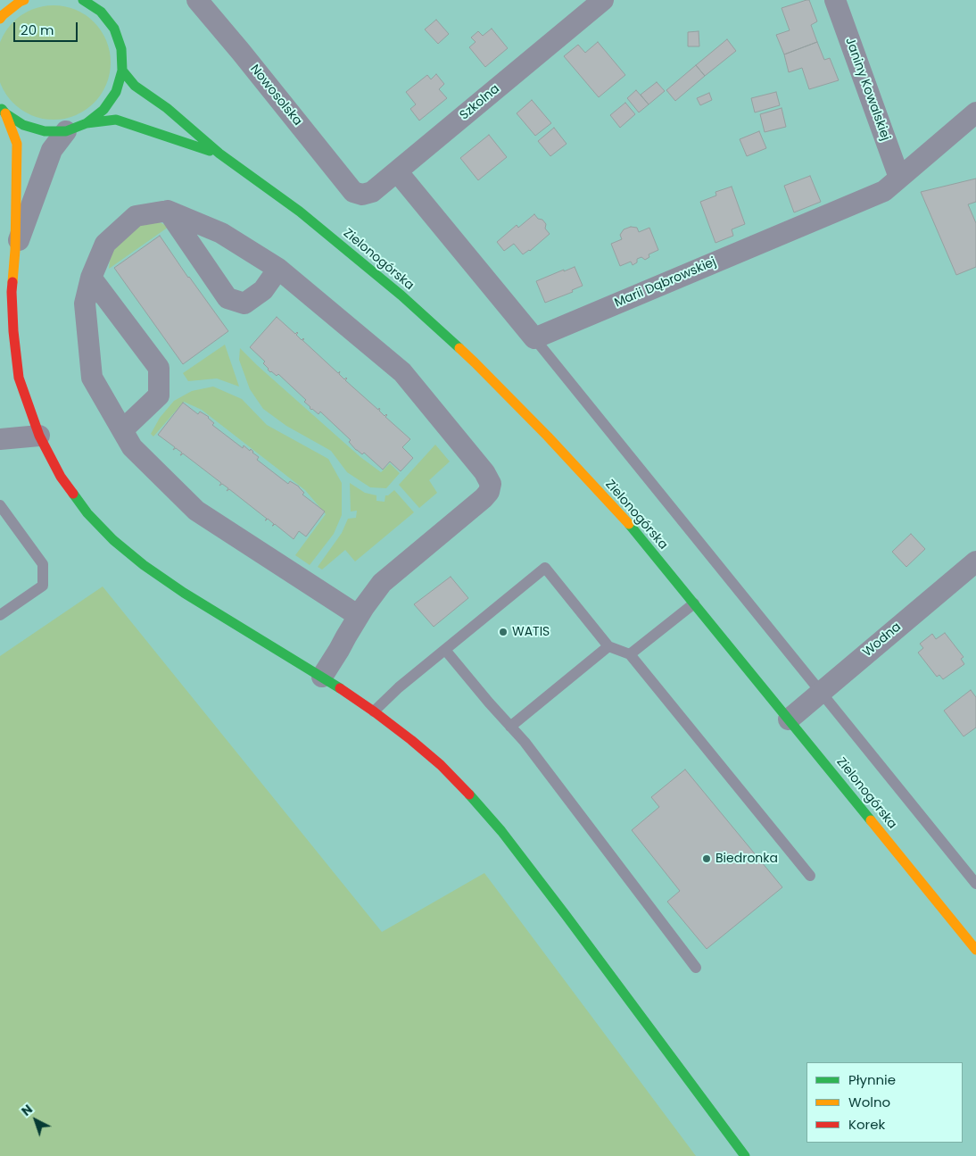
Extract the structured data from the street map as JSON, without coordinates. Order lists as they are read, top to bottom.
{
  "streets": {
    "street": [
      "Janiny Kowalskiej",
      "Nowosolska",
      "Szkolna",
      "Zielonogórska",
      "Marii Dąbrowskiej",
      "Wodna"
    ]
  },
  "crossings": [
    ["Janiny Kowalskiej", "Marii Dąbrowskiej"],
    ["Nowosolska", "Szkolna"],
    ["Zielonogórska", "Wodna"]
  ],
  "places": ["WATIS", "Biedronka"],
  "legend": ["Płynnie", "Wolno", "Korek"],
  "scale_bar": "20 m",
  "north": "top left"
}
